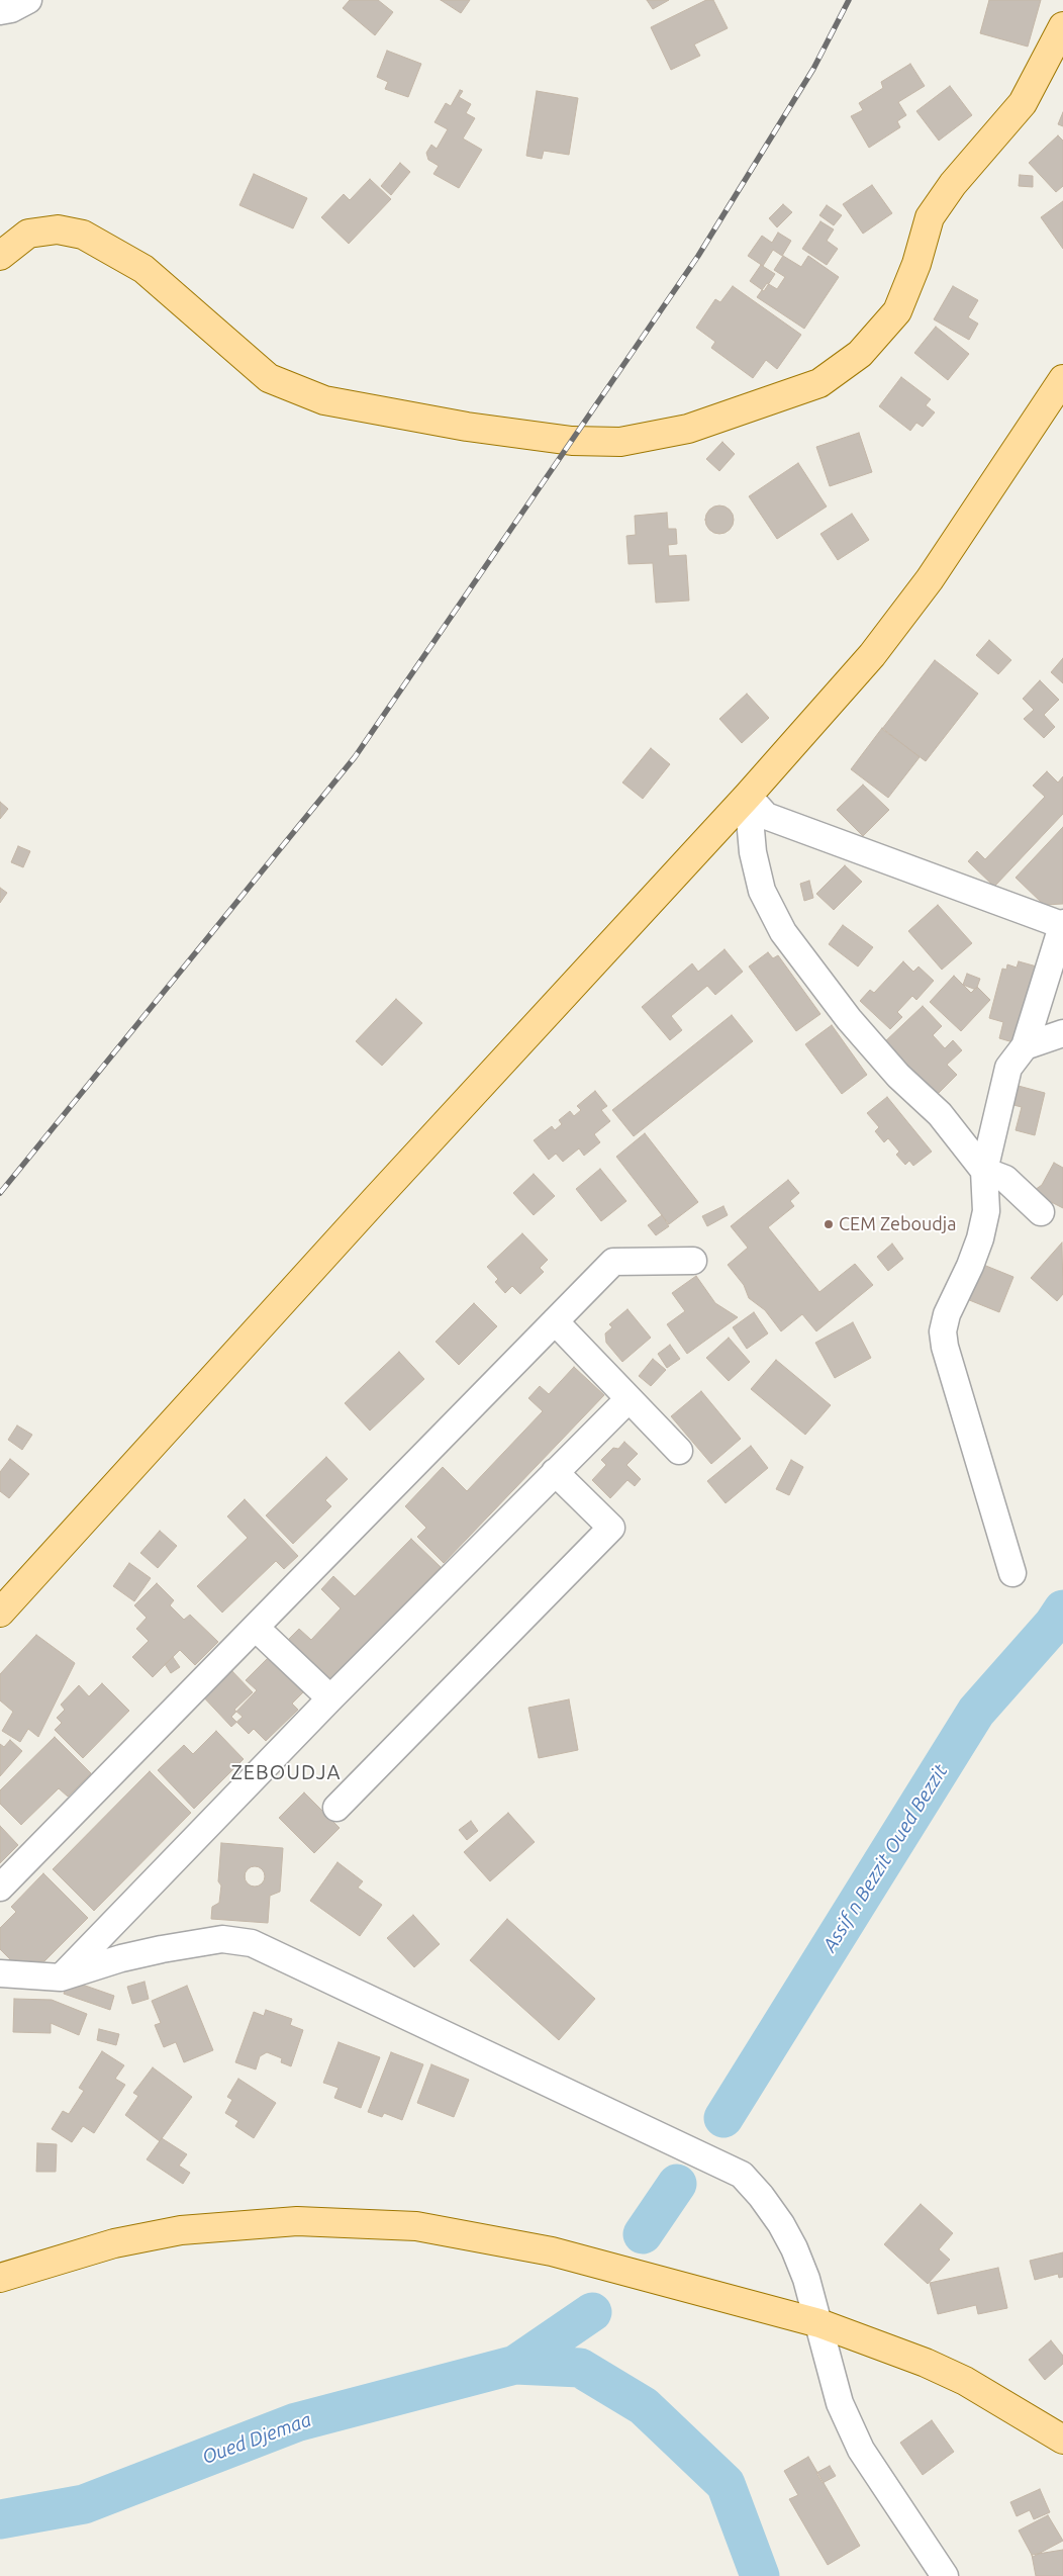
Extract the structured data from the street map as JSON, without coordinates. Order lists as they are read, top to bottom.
{
  "districts": ["ZEBOUDJA"],
  "water": ["Assif n Bezzit Oued Bezzit", "Oued Djemaa"],
  "places": ["CEM Zeboudja"]
}
